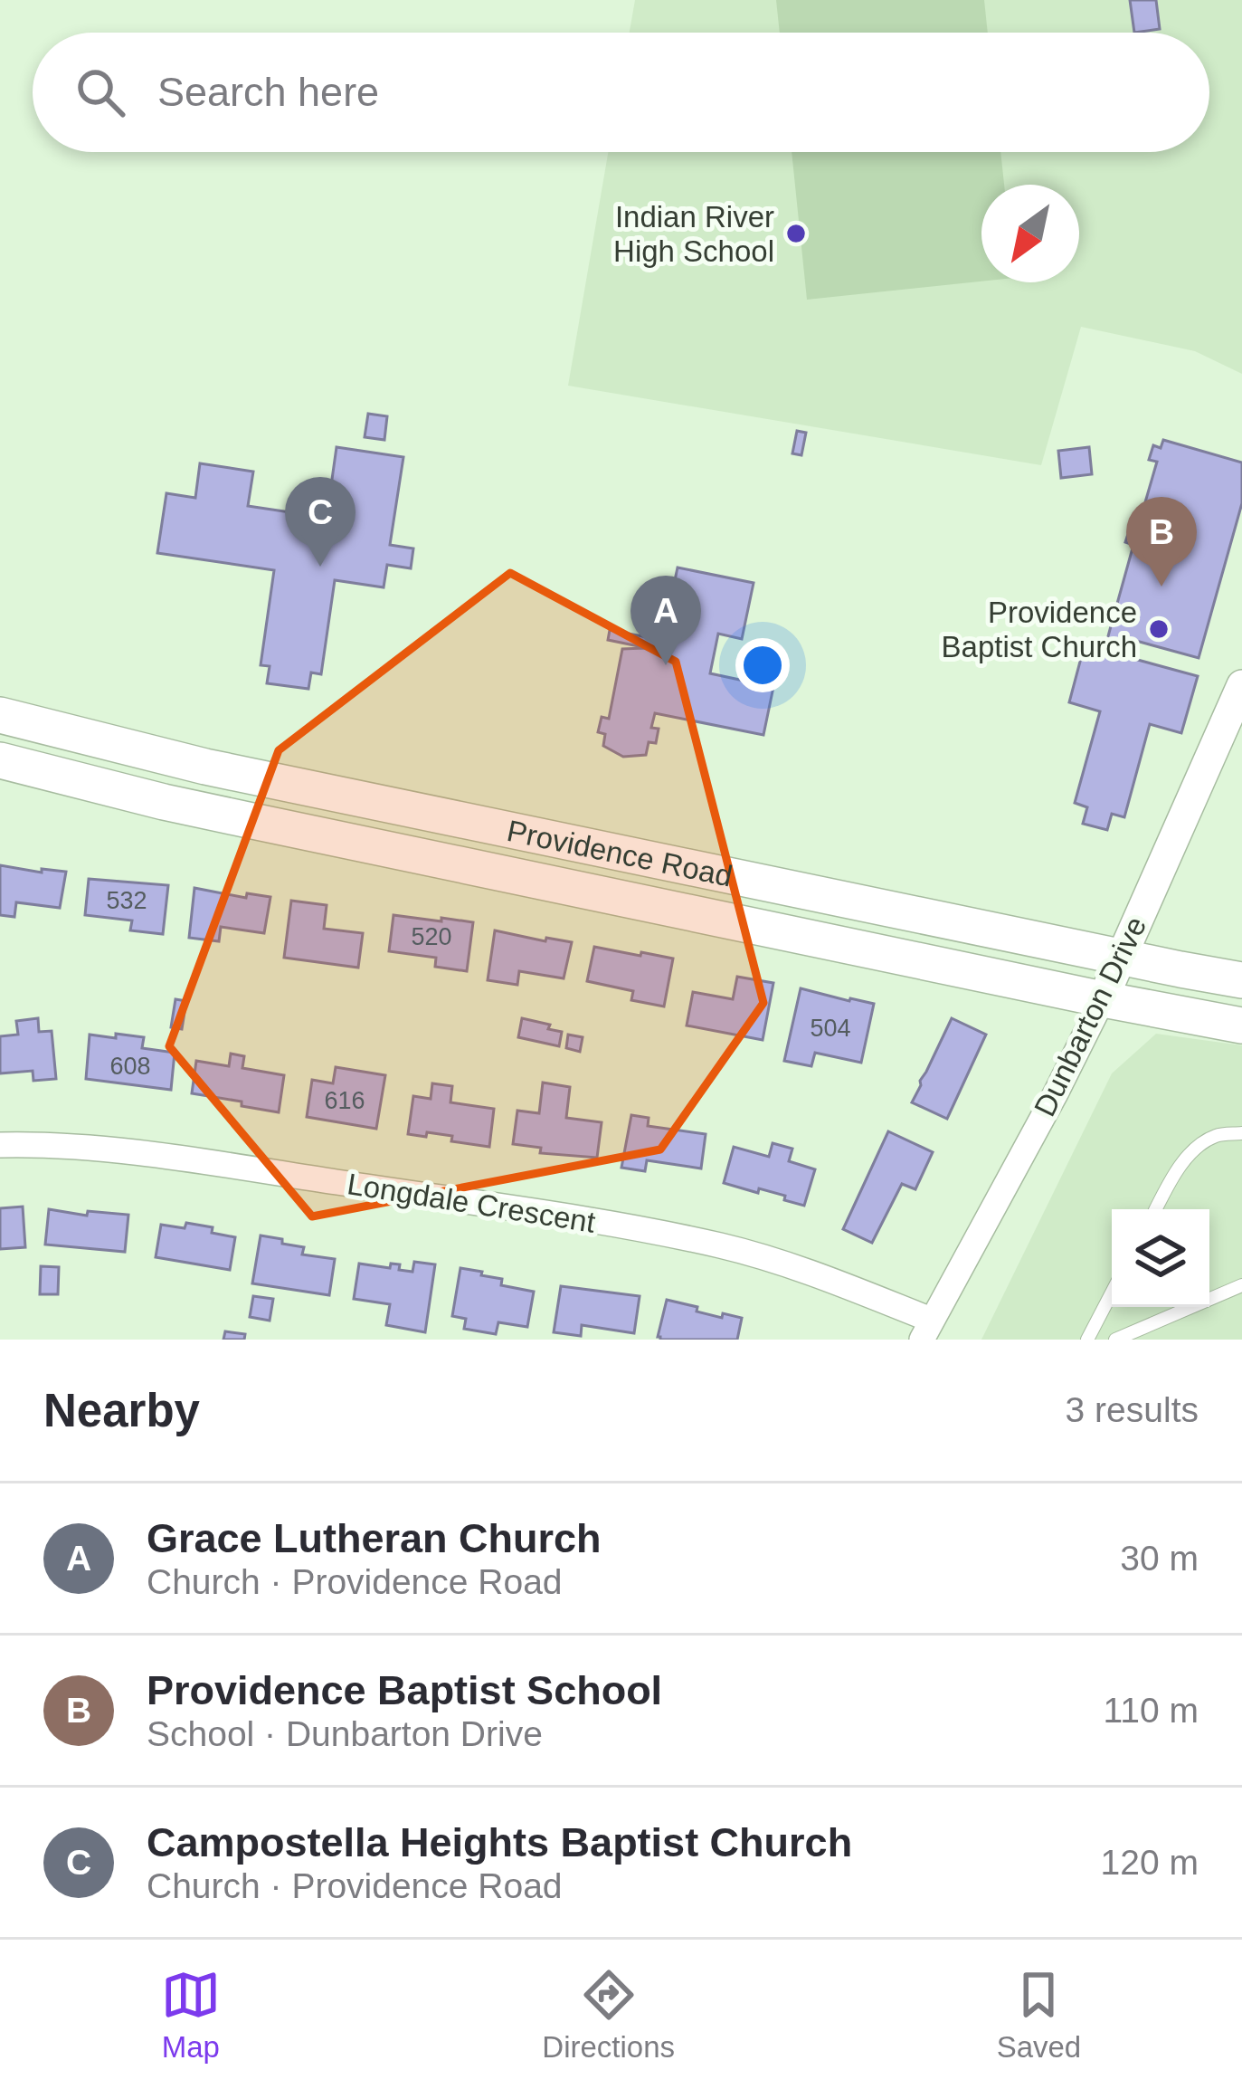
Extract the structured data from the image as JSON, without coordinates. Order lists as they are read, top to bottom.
{
  "streets": {
    "main road": ["Providence Road"],
    "street": ["Dunbarton Drive", "Longdale Crescent"]
  },
  "crossings": [
    ["Providence Road", "Dunbarton Drive"],
    ["Dunbarton Drive", "Longdale Crescent"]
  ],
  "places": ["Indian River High School", "Providence Baptist Church"],
  "house_numbers": [
    "532",
    "520",
    "504",
    "608",
    "616"
  ],
  "north": "bottom left",
  "page": {
    "search": "Search here",
    "pins": ["C", "B", "A"],
    "heading": ["Nearby", "3 results"],
    "list": [
      {
        "mark": "A",
        "name": "Grace Lutheran Church",
        "note": "Church · Providence Road",
        "value": "30 m"
      },
      {
        "mark": "B",
        "name": "Providence Baptist School",
        "note": "School · Dunbarton Drive",
        "value": "110 m"
      },
      {
        "mark": "C",
        "name": "Campostella Heights Baptist Church",
        "note": "Church · Providence Road",
        "value": "120 m"
      }
    ],
    "nav": ["Map", "Directions", "Saved"]
  }
}
